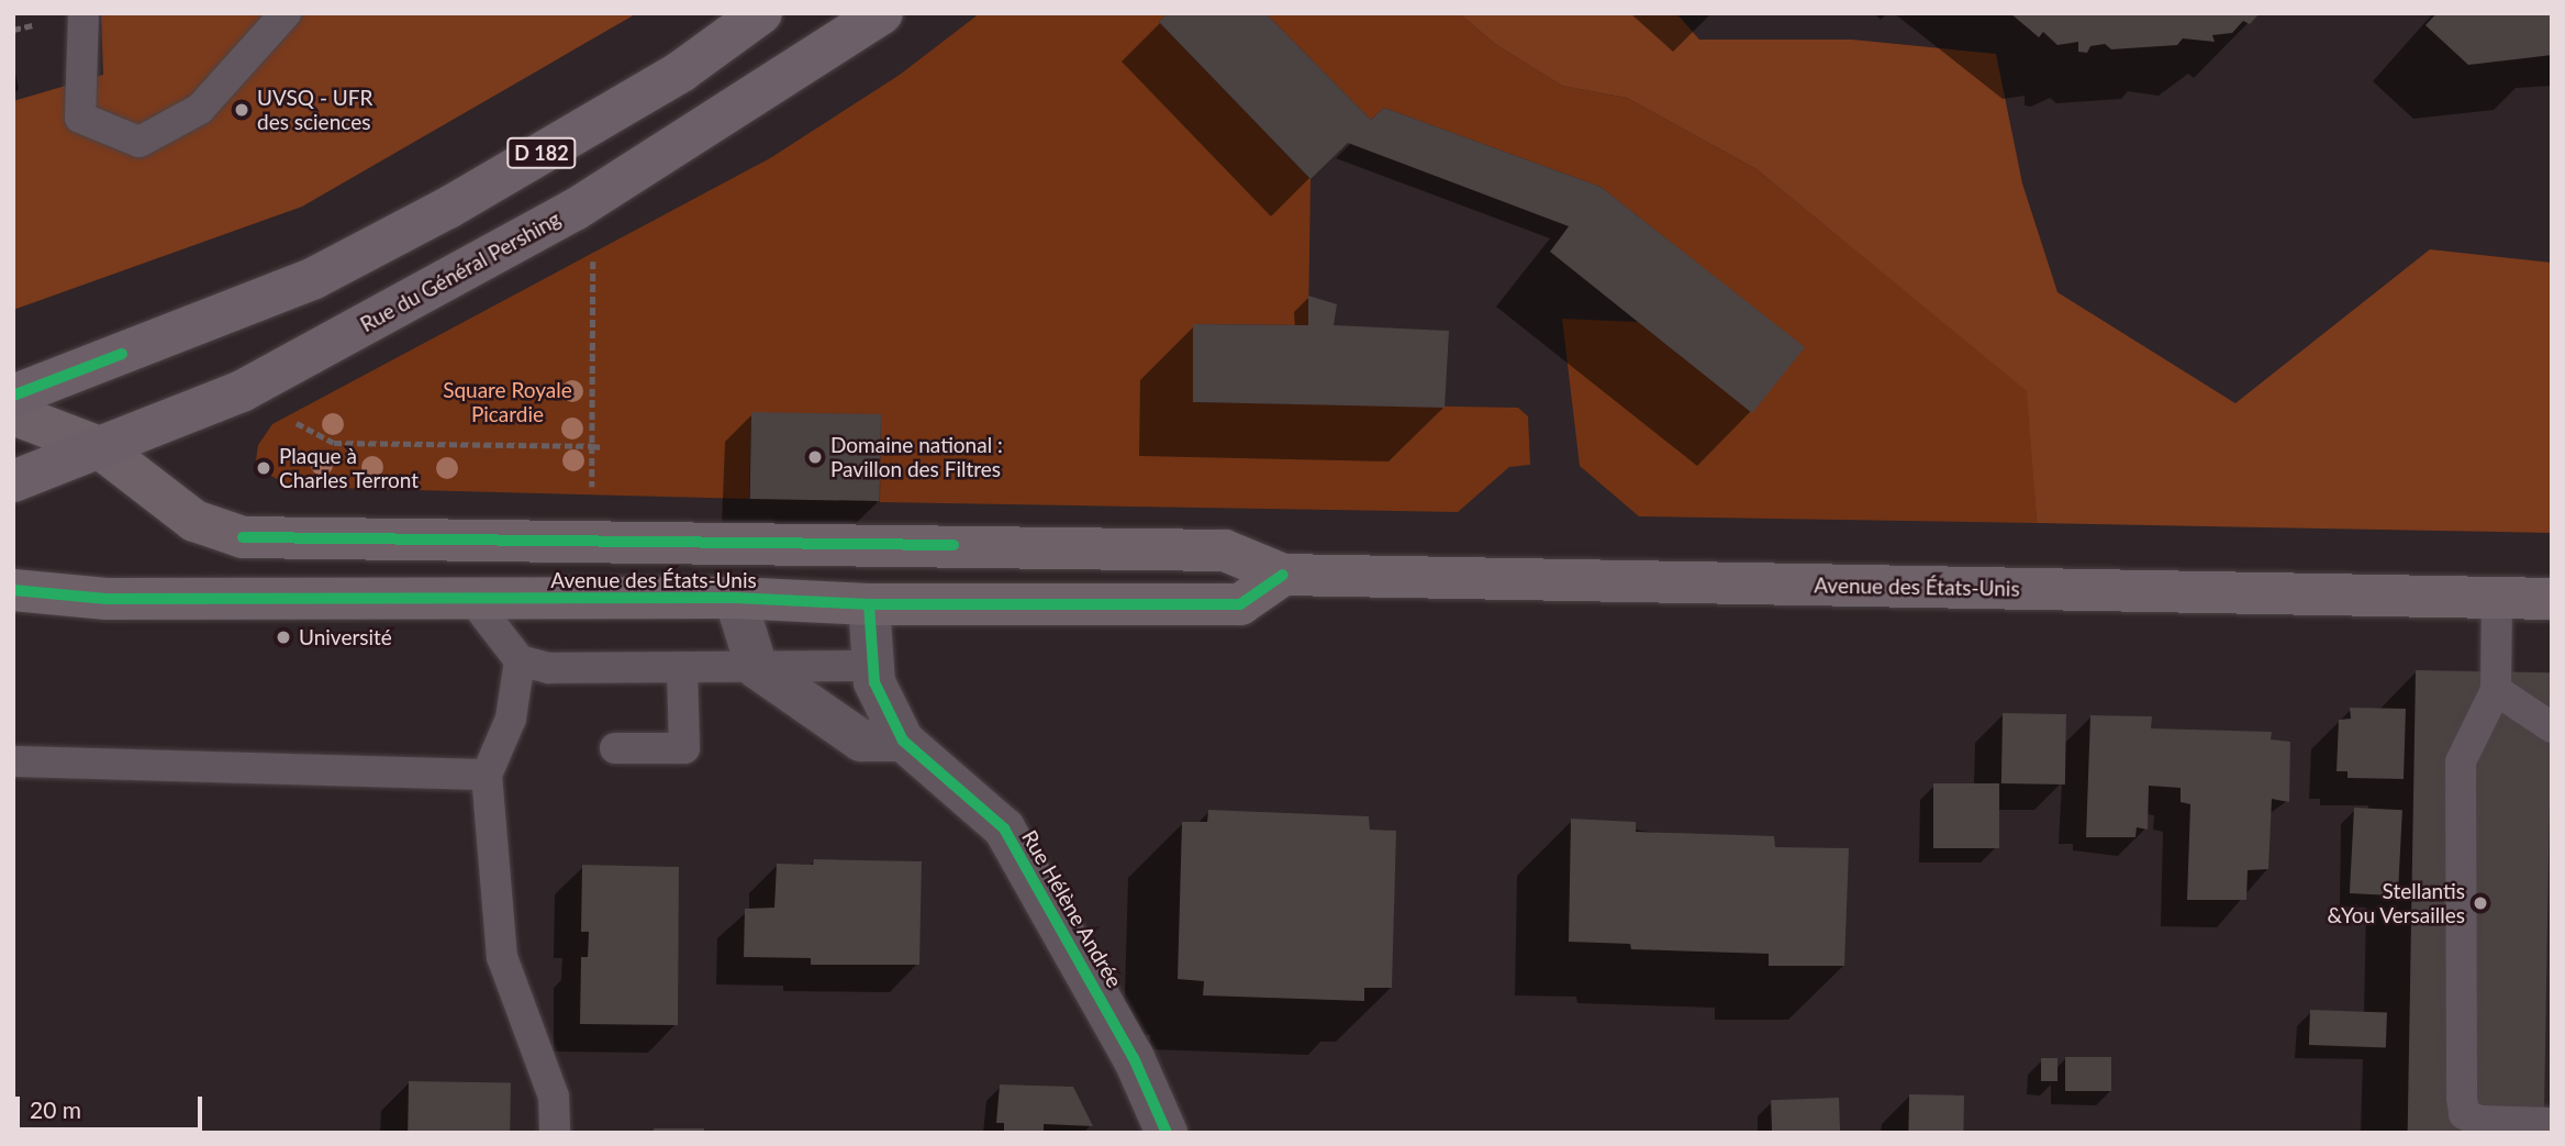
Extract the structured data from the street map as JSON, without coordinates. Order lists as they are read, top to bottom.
{
  "streets": {
    "main road": ["D 182", "Rue du Général Pershing", "Avenue des États-Unis"],
    "street": ["Rue Hélène Andrée"]
  },
  "crossings": [
    ["Rue du Général Pershing", "Avenue des États-Unis"],
    ["Avenue des États-Unis", "Rue Hélène Andrée"]
  ],
  "parks": ["Square Royale Picardie"],
  "places": [
    "UVSQ - UFR des sciences",
    "Domaine national : Pavillon des Filtres",
    "Plaque à Charles Terront",
    "Université",
    "Stellantis &You Versailles"
  ],
  "scale_bar": "20 m"
}
